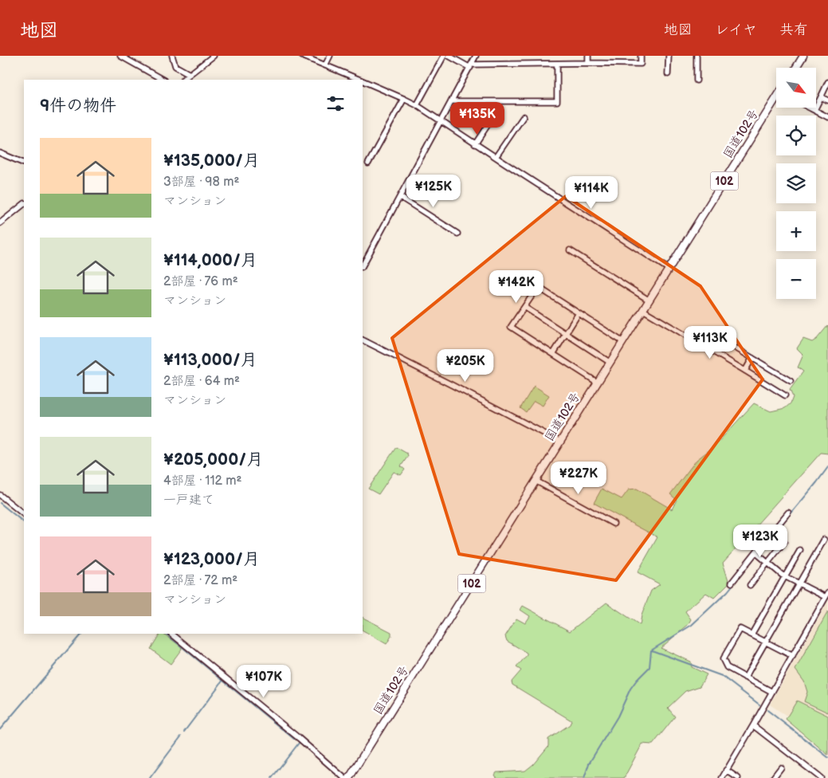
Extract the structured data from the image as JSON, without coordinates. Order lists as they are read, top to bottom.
{
  "streets": {
    "highway": ["国道102号", "102"]
  },
  "north": "bottom right",
  "page": {
    "header": "地図",
    "nav": ["地図", "レイヤ", "共有"],
    "map_buttons": ["+", "−"],
    "heading": "9件の物件",
    "price": [
      "¥135K",
      "¥125K",
      "¥114K",
      "¥142K",
      "¥113K",
      "¥205K",
      "¥227K",
      "¥123K",
      "¥107K"
    ],
    "list": [
      {
        "name": "¥135,000/月",
        "note": "3部屋 · 98 m² · マンション"
      },
      {
        "name": "¥114,000/月",
        "note": "2部屋 · 76 m² · マンション"
      },
      {
        "name": "¥113,000/月",
        "note": "2部屋 · 64 m² · マンション"
      },
      {
        "name": "¥205,000/月",
        "note": "4部屋 · 112 m² · 一戸建て"
      },
      {
        "name": "¥123,000/月",
        "note": "2部屋 · 72 m² · マンション"
      }
    ]
  }
}
